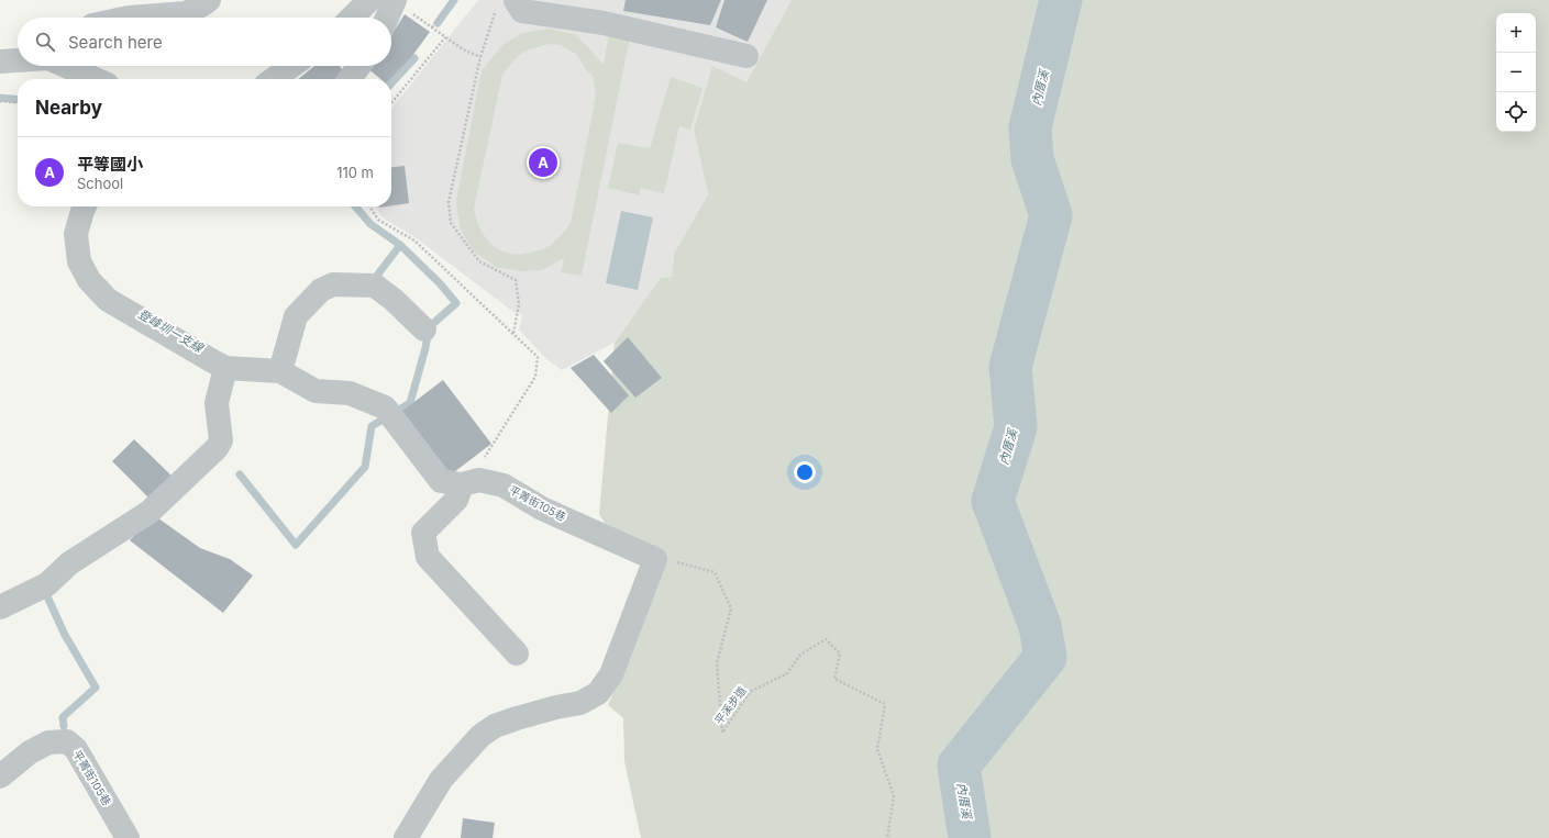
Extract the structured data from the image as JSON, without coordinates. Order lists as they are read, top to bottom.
{
  "streets": {
    "street": ["平菁街105巷"],
    "path": ["平溪步道"]
  },
  "crossings": [
    ["平菁街105巷", "平溪步道"]
  ],
  "water": ["內厝溪", "登峰圳一支線"],
  "page": {
    "map_buttons": ["+", "−"],
    "search": "Search here",
    "heading": "Nearby",
    "list": [
      {
        "mark": "A",
        "name": "平等國小",
        "note": "School",
        "value": "110 m"
      }
    ],
    "pins": "A"
  }
}
